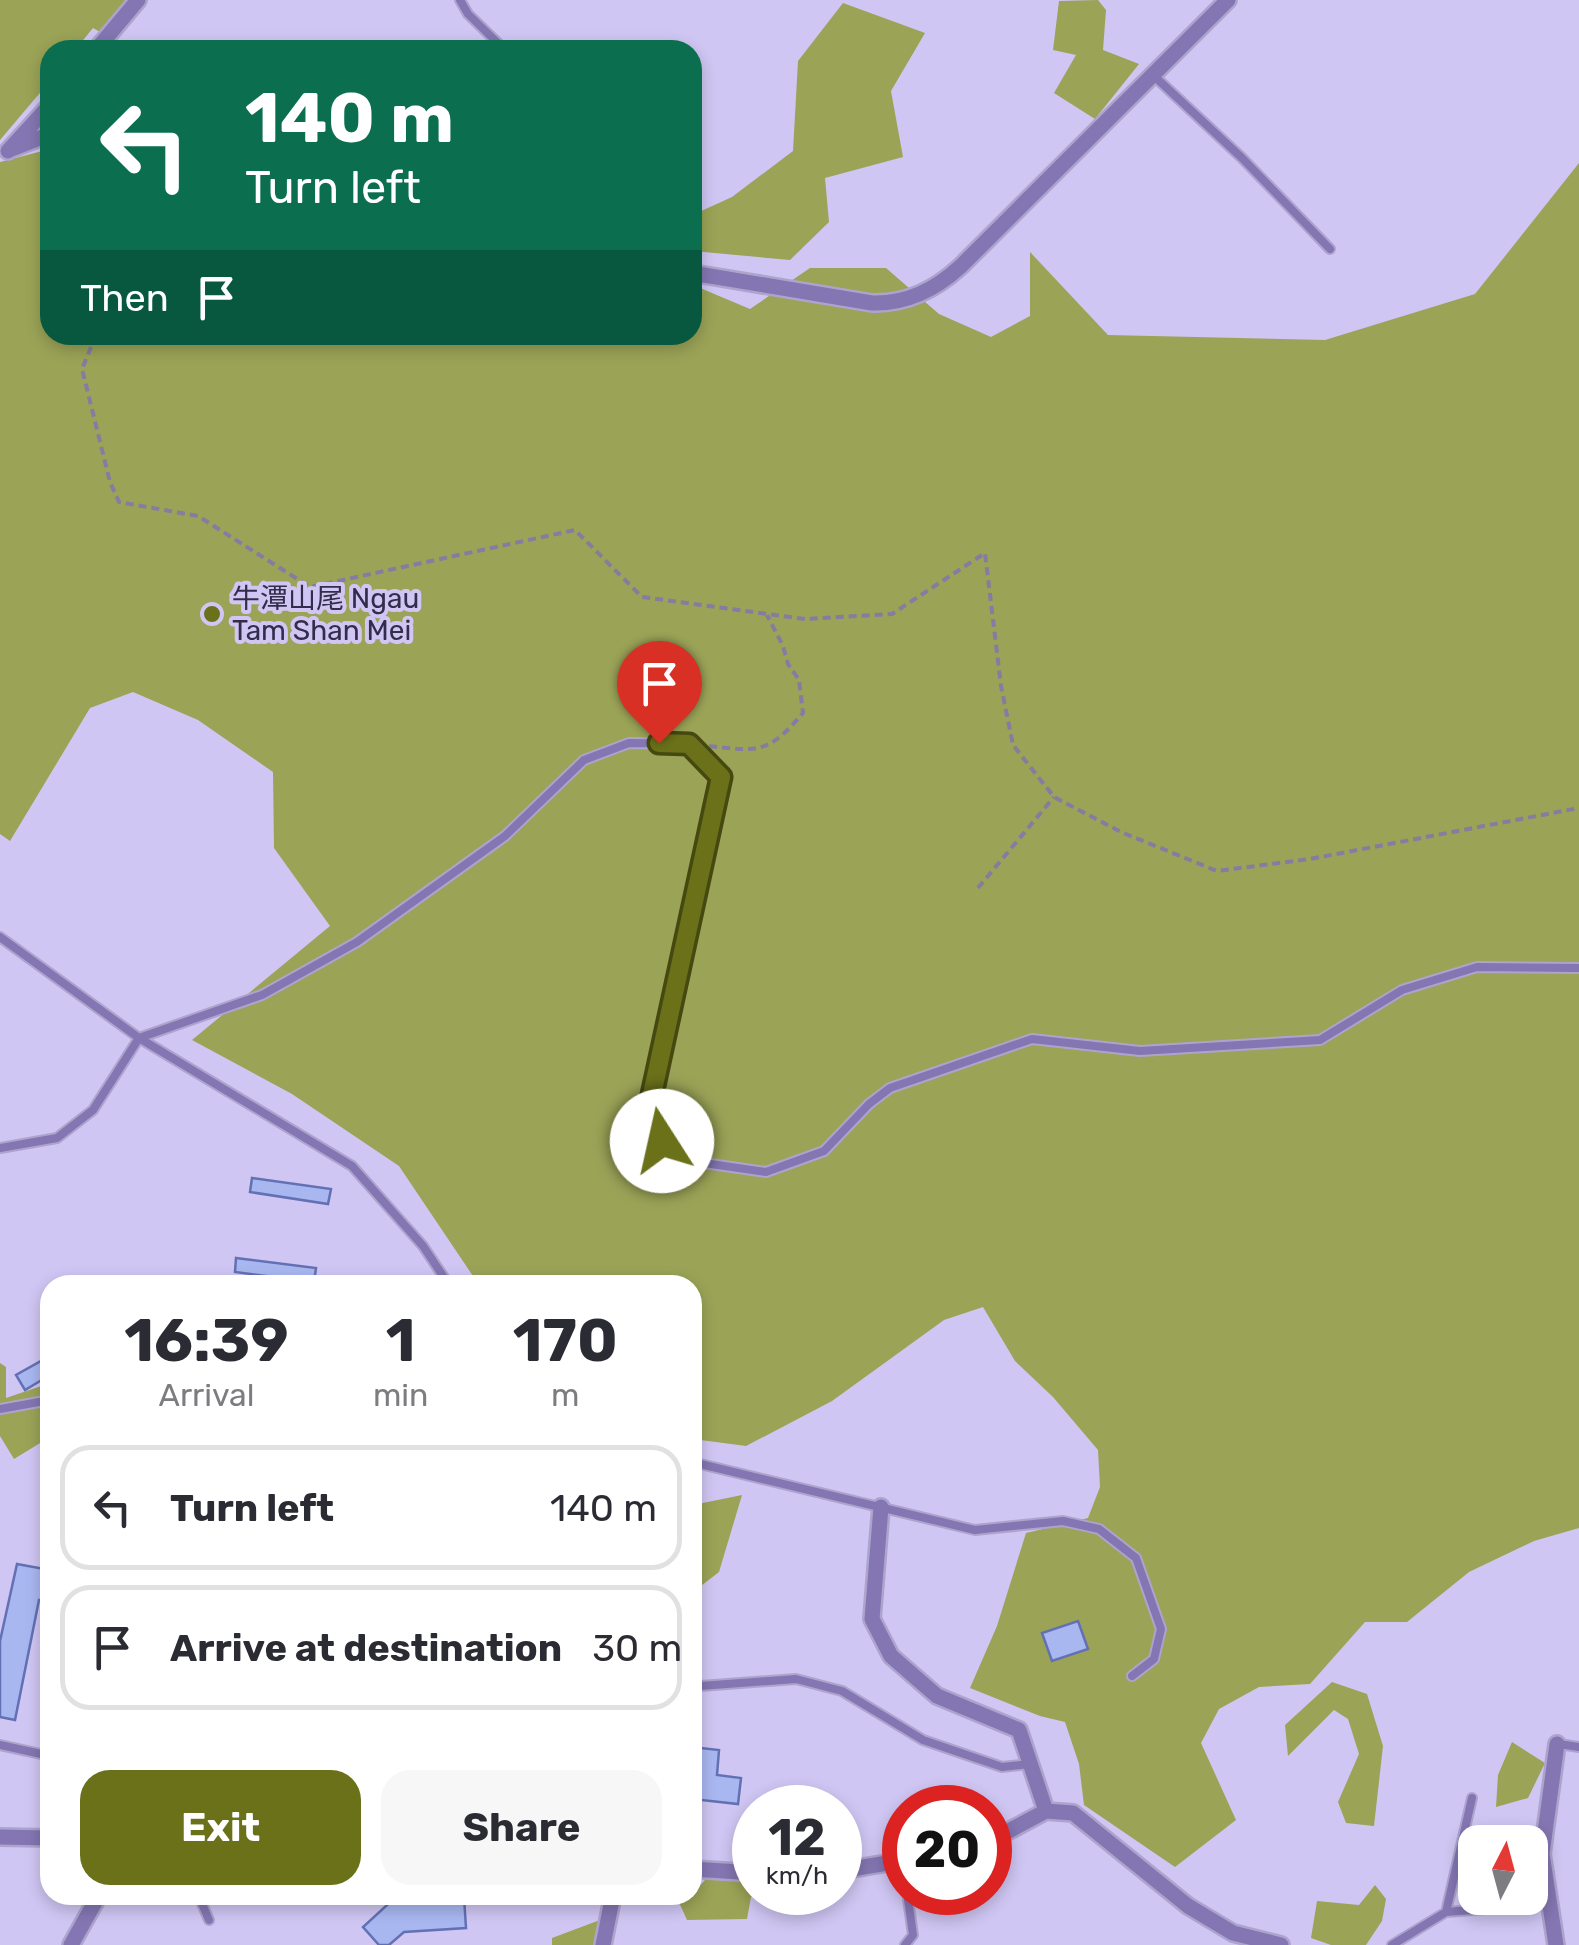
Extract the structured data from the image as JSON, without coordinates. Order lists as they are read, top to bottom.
{
  "places": ["牛潭山尾 Ngau Tam Shan Mei"],
  "north": "top",
  "page": {
    "turn": ["140 m", "Turn left"],
    "then": "Then",
    "eta": [
      "16:39",
      "Arrival",
      "1",
      "min",
      "170",
      "m"
    ],
    "list": [
      {
        "name": "Turn left",
        "value": "140 m"
      },
      {
        "name": "Arrive at destination",
        "value": "30 m"
      }
    ],
    "buttons": ["Exit", "Share"],
    "speed": "12 km/h",
    "limit": "20"
  }
}
